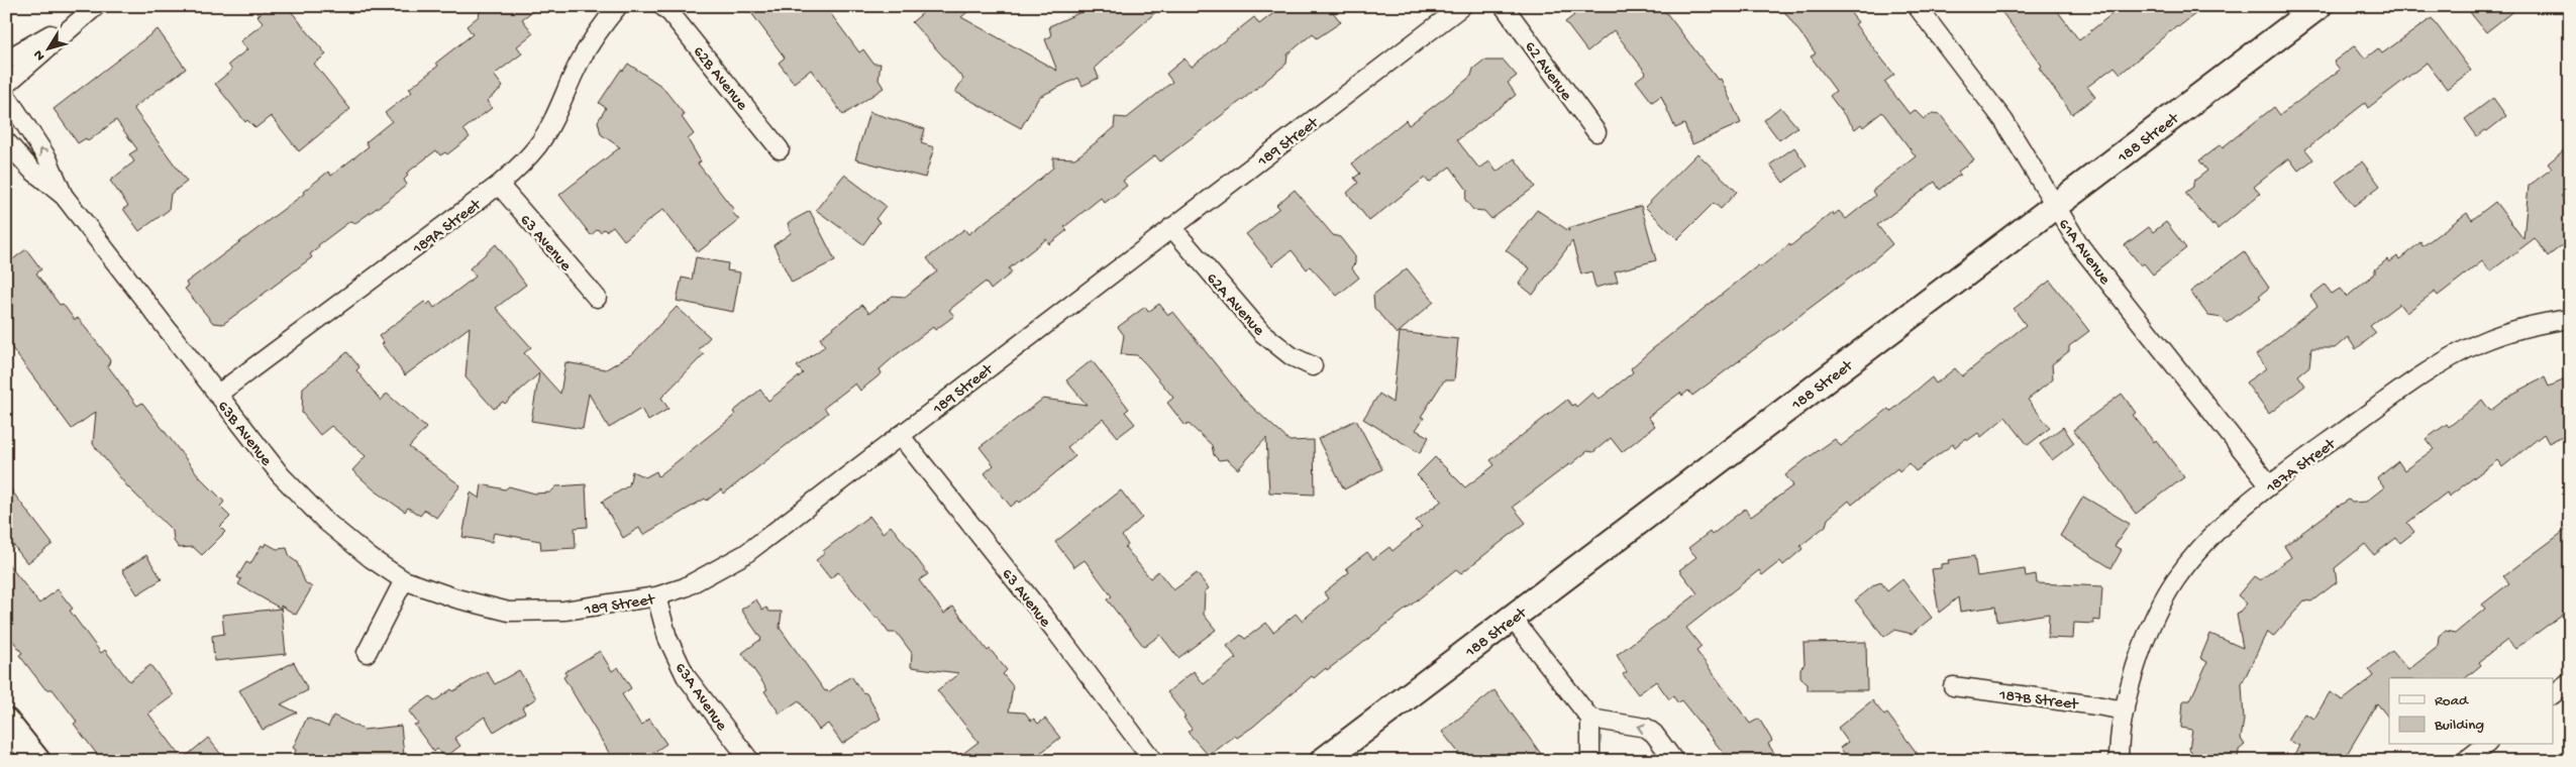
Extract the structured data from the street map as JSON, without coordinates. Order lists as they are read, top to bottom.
{
  "streets": {
    "street": [
      "62 Avenue",
      "62B Avenue",
      "188 Street",
      "189 Street",
      "189A Street",
      "63 Avenue",
      "61A Avenue",
      "62A Avenue",
      "63B Avenue",
      "187A Street",
      "63A Avenue",
      "187B Street"
    ]
  },
  "crossings": [
    ["188 Street", "61A Avenue"],
    ["189 Street", "63 Avenue"],
    ["189 Street", "62A Avenue"],
    ["189 Street", "63B Avenue"],
    ["189 Street", "63A Avenue"],
    ["189A Street", "63 Avenue"],
    ["189A Street", "63B Avenue"],
    ["61A Avenue", "187A Street"],
    ["187A Street", "187B Street"]
  ],
  "legend": ["Road", "Building"],
  "north": "bottom left"
}
